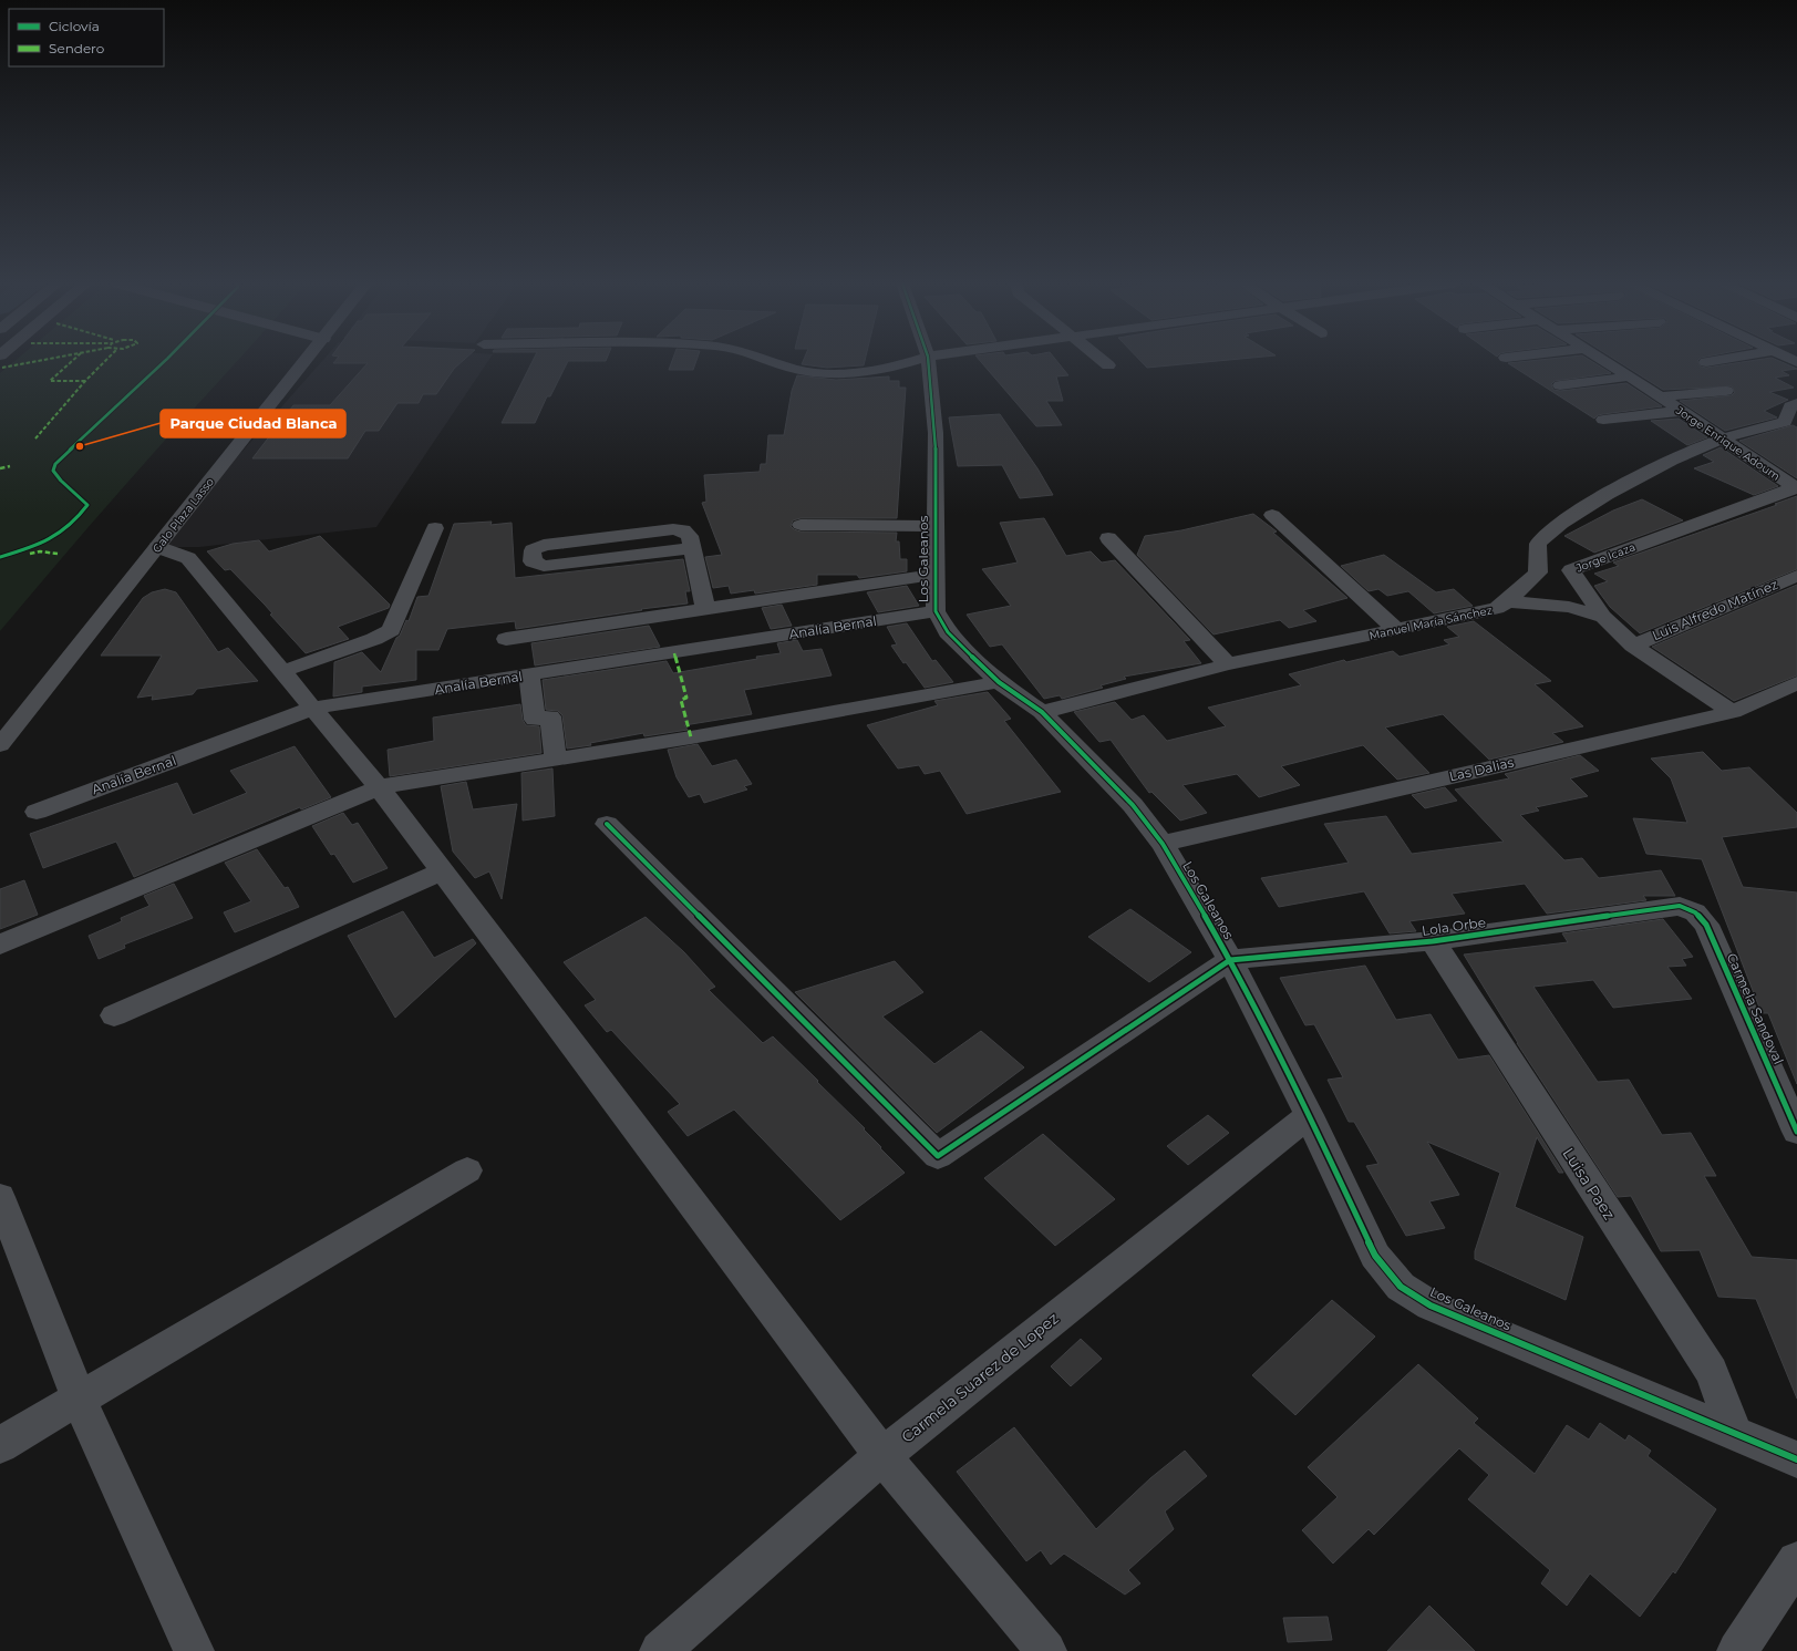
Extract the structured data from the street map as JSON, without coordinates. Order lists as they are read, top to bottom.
{
  "streets": {
    "street": [
      "Jorge Enrique Adoum",
      "Galo Plaza Lasso",
      "Jorge Icaza",
      "Los Galeanos",
      "Luis Alfredo Matínez",
      "Manuel María Sánchez",
      "Analía Bernal",
      "Las Dalias",
      "Lola Orbe",
      "Carmela Sandoval",
      "Luisa Paez",
      "Carmela Suarez de Lopez"
    ]
  },
  "crossings": [
    ["Jorge Enrique Adoum", "Jorge Icaza"],
    ["Jorge Icaza", "Luis Alfredo Matínez"],
    ["Jorge Icaza", "Las Dalias"],
    ["Los Galeanos", "Manuel María Sánchez"],
    ["Los Galeanos", "Analía Bernal"],
    ["Los Galeanos", "Las Dalias"],
    ["Los Galeanos", "Lola Orbe"],
    ["Los Galeanos", "Luisa Paez"],
    ["Los Galeanos", "Carmela Suarez de Lopez"],
    ["Lola Orbe", "Carmela Sandoval"],
    ["Lola Orbe", "Luisa Paez"]
  ],
  "places": ["Parque Ciudad Blanca"],
  "legend": ["Ciclovía", "Sendero"]
}
